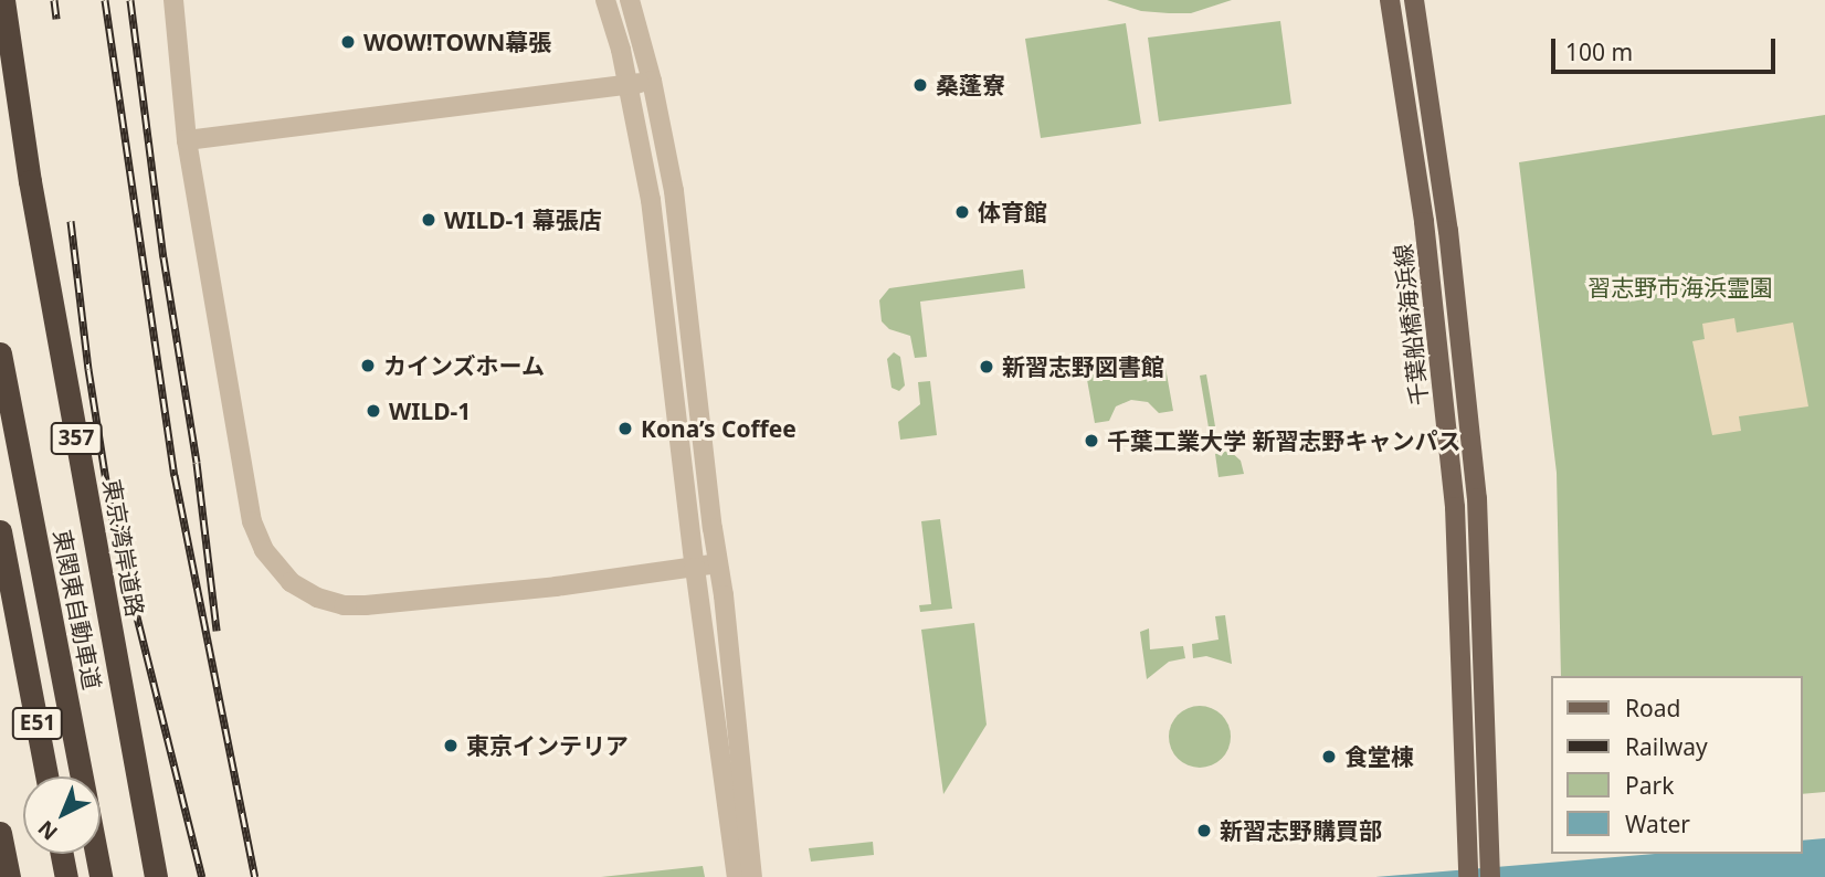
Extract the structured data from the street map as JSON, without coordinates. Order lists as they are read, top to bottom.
{
  "streets": {
    "highway": [
      "357",
      "東京湾岸道路",
      "東関東自動車道",
      "E51"
    ],
    "main road": ["千葉船橋海浜線"]
  },
  "parks": ["習志野市海浜霊園"],
  "places": [
    "WOW!TOWN幕張",
    "桑蓬寮",
    "体育館",
    "WILD-1 幕張店",
    "カインズホーム",
    "新習志野図書館",
    "WILD-1",
    "Kona’s Coffee",
    "千葉工業大学 新習志野キャンパス",
    "東京インテリア",
    "食堂棟",
    "新習志野購買部"
  ],
  "legend": [
    "Road",
    "Railway",
    "Park",
    "Water"
  ],
  "scale_bar": "100 m",
  "north": "bottom left"
}
